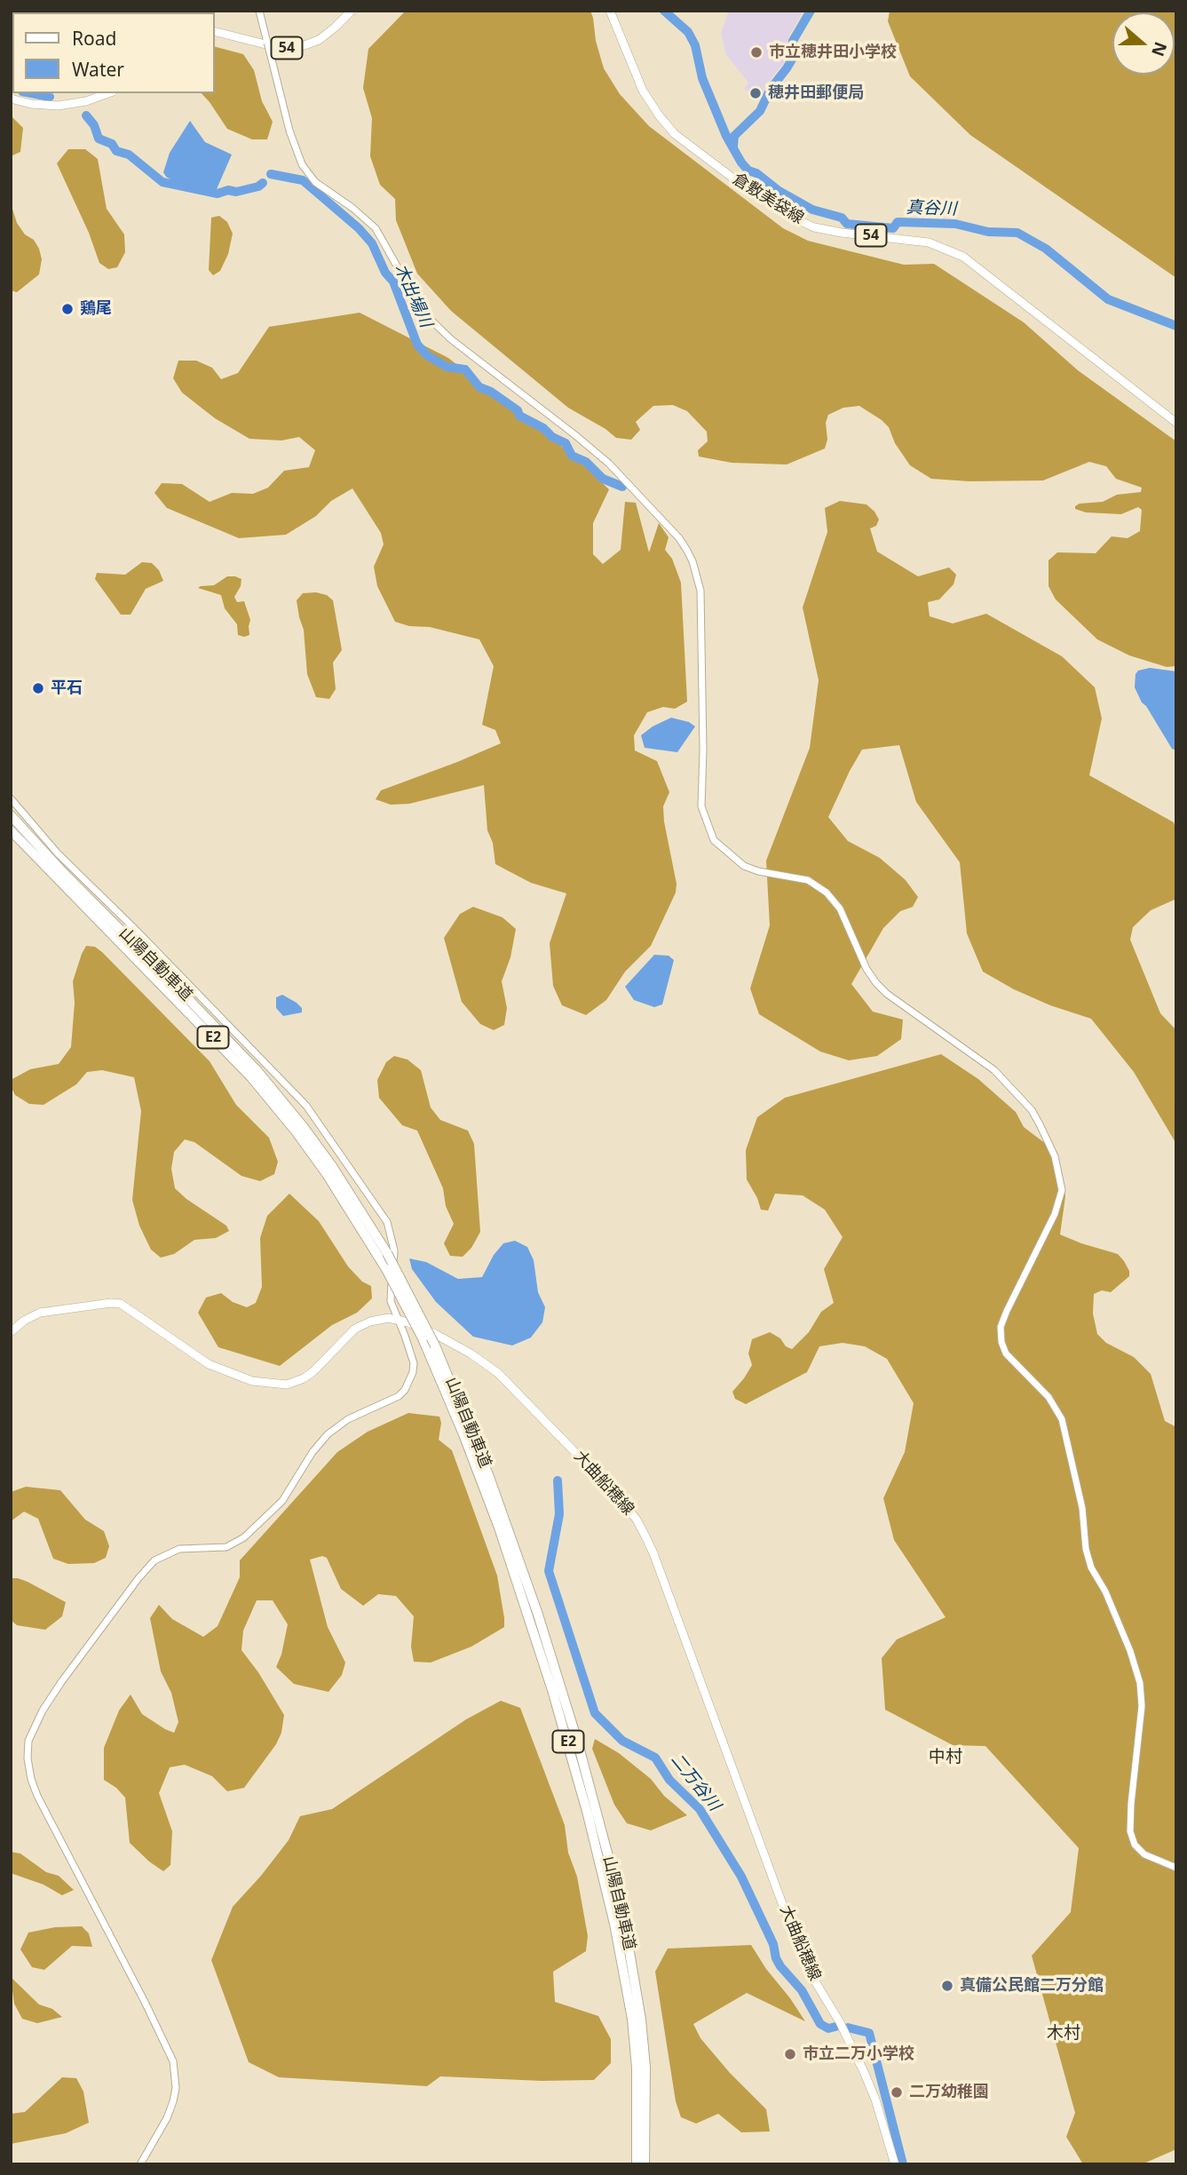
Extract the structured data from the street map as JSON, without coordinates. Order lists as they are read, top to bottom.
{
  "streets": {
    "highway": ["山陽自動車道", "E2"],
    "main road": ["54", "倉敷美袋線", "大曲船穂線"]
  },
  "districts": ["中村", "木村"],
  "water": ["真谷川", "木出場川", "二万谷川"],
  "places": [
    "市立穂井田小学校",
    "穂井田郵便局",
    "鶏尾",
    "平石",
    "真備公民館二万分館",
    "市立二万小学校",
    "二万幼稚園"
  ],
  "legend": ["Road", "Water"],
  "north": "right"
}
